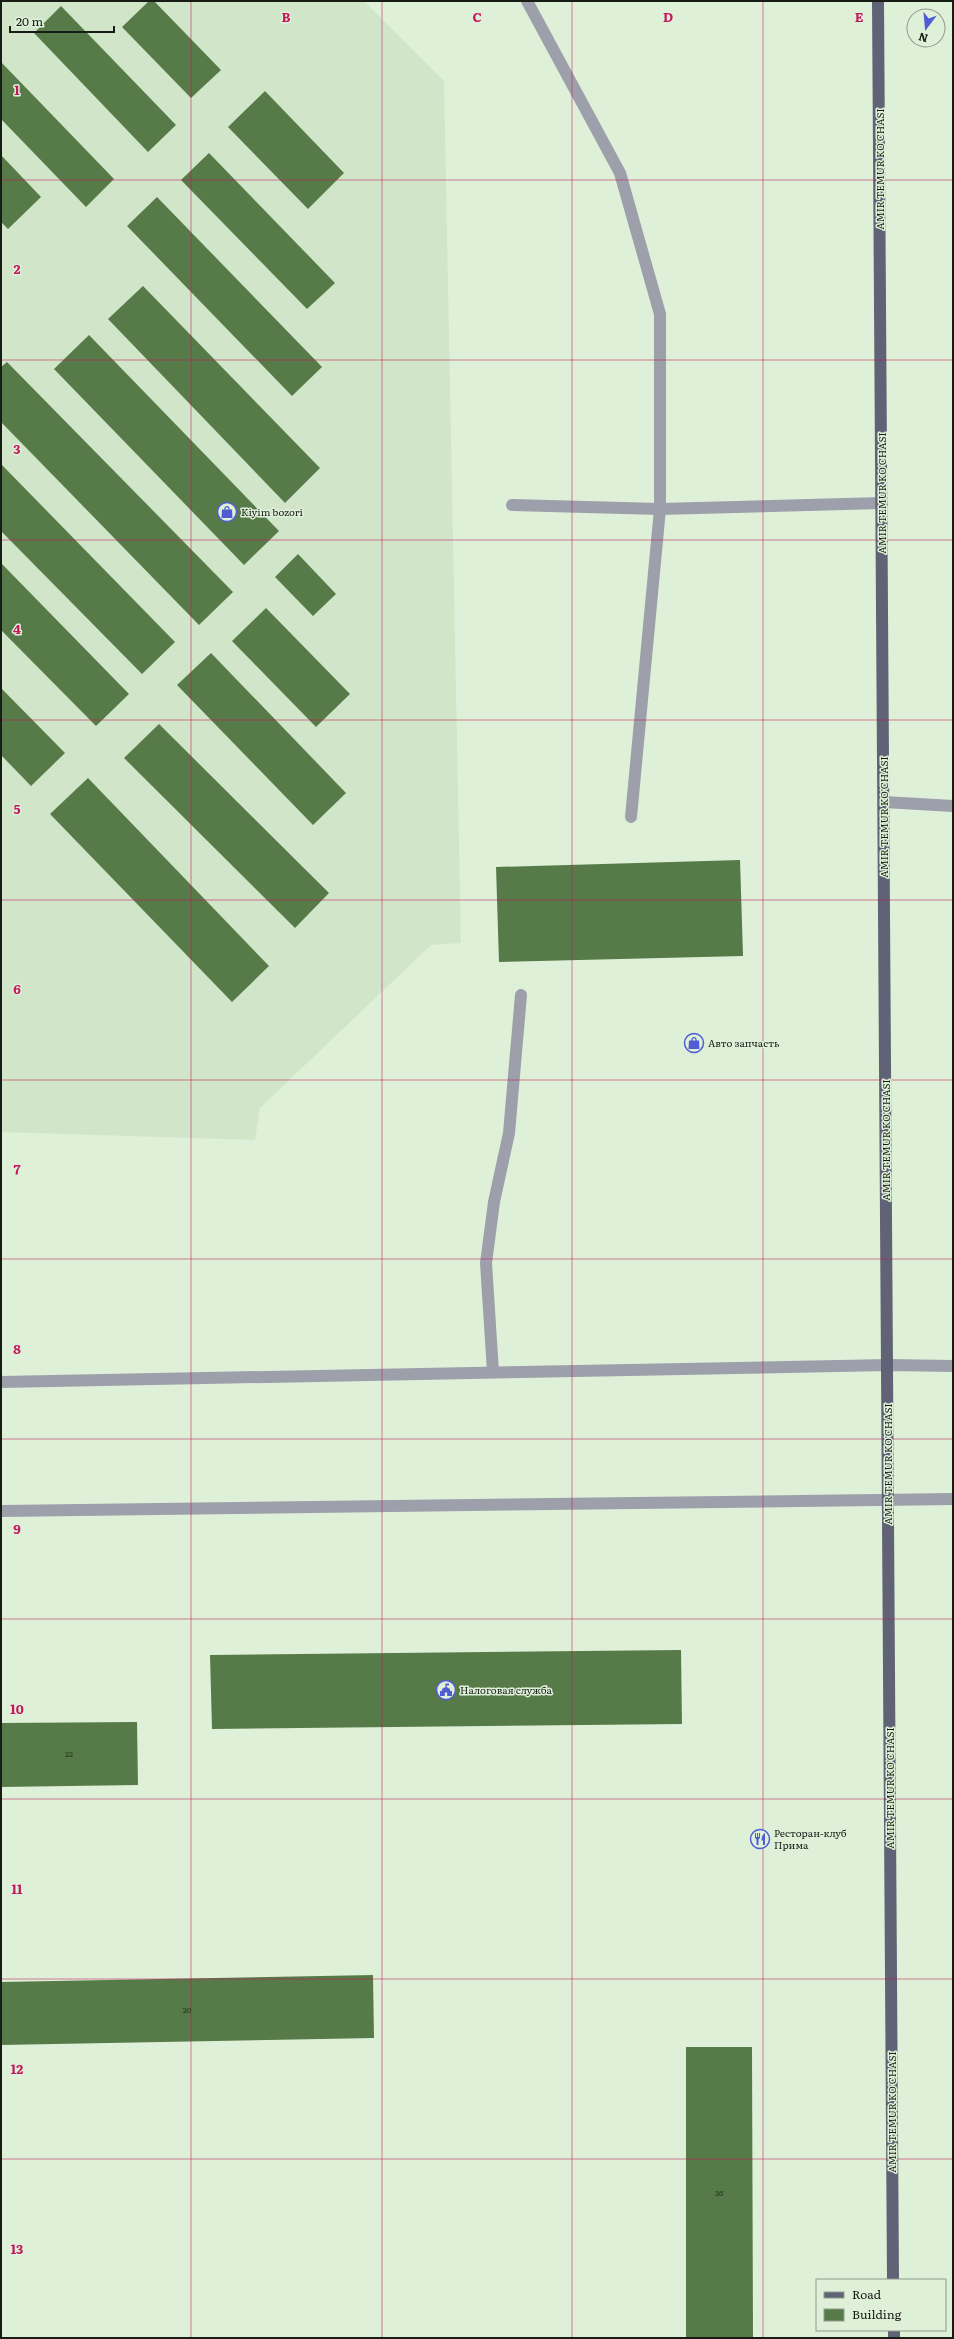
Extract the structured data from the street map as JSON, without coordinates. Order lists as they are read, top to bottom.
{
  "streets": {
    "main road": ["AMIR TEMUR KO'CHASI"]
  },
  "places": {
    "shop": ["Kiyim bozori", "Авто запчасть"],
    "public building": ["Налоговая служба"],
    "restaurant": ["Ресторан-клуб Прима"]
  },
  "house_numbers": ["22", "20", "36"],
  "legend": ["Road", "Building"],
  "scale_bar": "20 m",
  "north": "bottom",
  "grid": {
    "columns": [
      "B",
      "C",
      "D",
      "E"
    ],
    "rows": [
      "1",
      "2",
      "3",
      "4",
      "5",
      "6",
      "7",
      "8",
      "9",
      "10",
      "11",
      "12",
      "13"
    ]
  }
}
